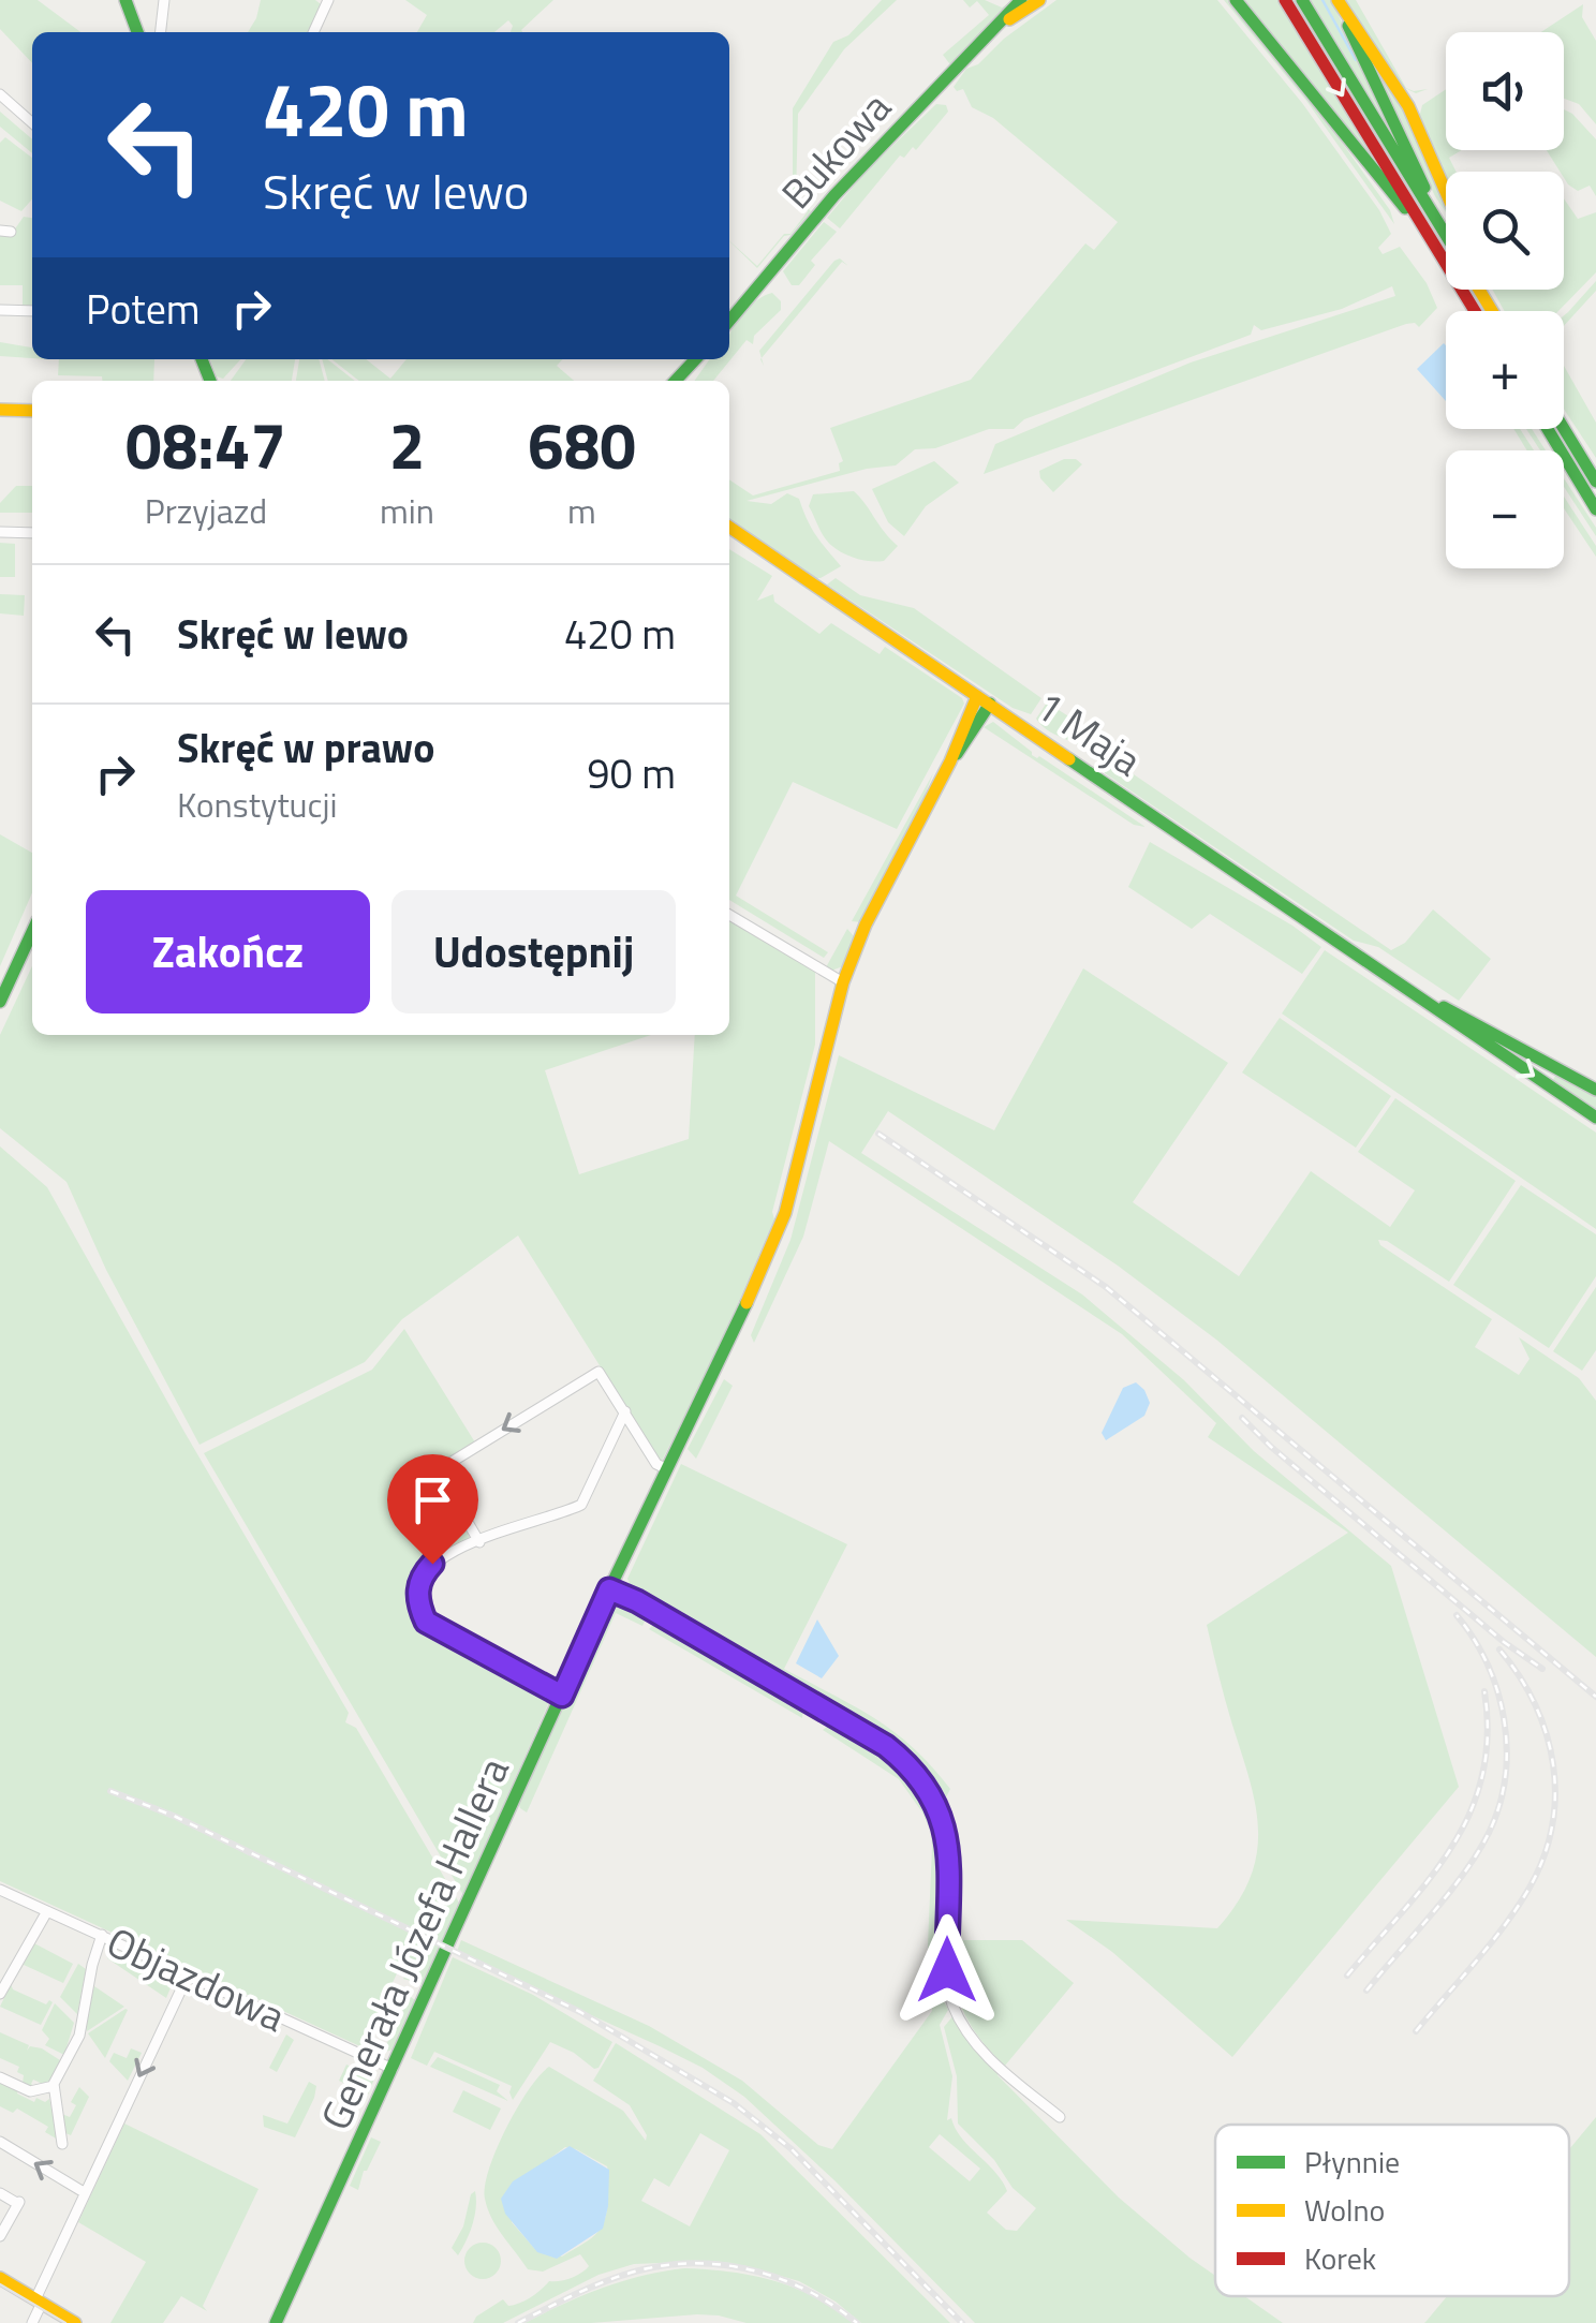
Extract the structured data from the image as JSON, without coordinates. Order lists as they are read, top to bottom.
{
  "streets": {
    "street": [
      "Bukowa",
      "1 Maja",
      "Generała Józefa Hallera",
      "Objazdowa"
    ]
  },
  "crossings": [
    ["1 Maja", "Generała Józefa Hallera"],
    ["Generała Józefa Hallera", "Objazdowa"]
  ],
  "legend": ["Płynnie", "Wolno", "Korek"],
  "page": {
    "map_buttons": ["+", "−"],
    "turn": ["420 m", "Skręć w lewo"],
    "then": "Potem",
    "eta": [
      "08:47",
      "Przyjazd",
      "2",
      "min",
      "680",
      "m"
    ],
    "list": [
      {
        "name": "Skręć w lewo",
        "value": "420 m"
      },
      {
        "name": "Skręć w prawo",
        "note": "Konstytucji",
        "value": "90 m"
      }
    ],
    "buttons": ["Zakończ", "Udostępnij"]
  }
}
